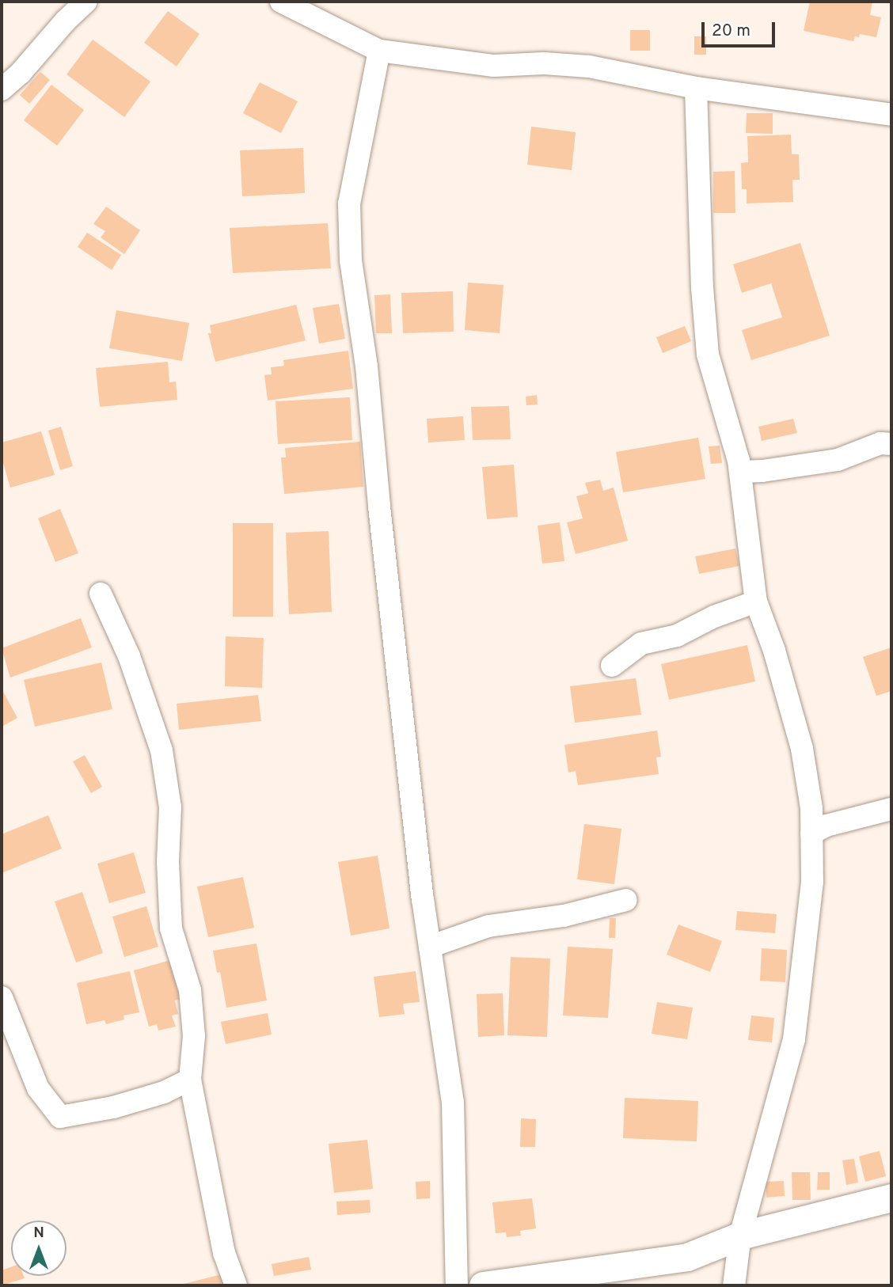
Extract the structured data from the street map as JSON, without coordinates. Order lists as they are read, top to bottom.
{
  "scale_bar": "20 m",
  "north": "top"
}
